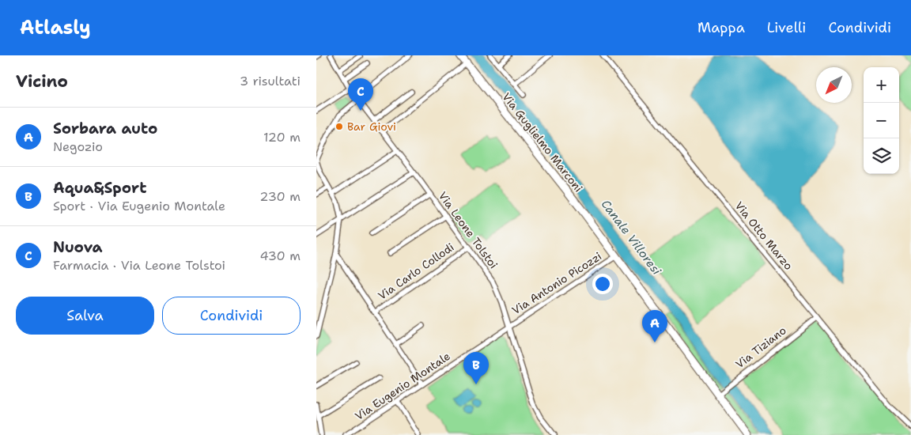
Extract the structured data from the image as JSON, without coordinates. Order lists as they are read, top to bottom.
{
  "streets": {
    "street": [
      "Via Guglielmo Marconi",
      "Via Leone Tolstoi",
      "Via Otto Marzo",
      "Via Carlo Collodi",
      "Via Antonio Picozzi",
      "Via Tiziano",
      "Via Eugenio Montale"
    ]
  },
  "crossings": [
    ["Via Guglielmo Marconi", "Via Antonio Picozzi"],
    ["Via Guglielmo Marconi", "Via Tiziano"],
    ["Via Leone Tolstoi", "Via Carlo Collodi"],
    ["Via Leone Tolstoi", "Via Antonio Picozzi"],
    ["Via Leone Tolstoi", "Via Eugenio Montale"],
    ["Via Otto Marzo", "Via Tiziano"],
    ["Via Antonio Picozzi", "Via Eugenio Montale"]
  ],
  "water": ["Canale Villoresi"],
  "places": ["Bar Giovi"],
  "north": "bottom left",
  "page": {
    "header": "Atlasly",
    "nav": ["Mappa", "Livelli", "Condividi"],
    "heading": ["Vicino", "3 risultati"],
    "map_buttons": ["+", "−"],
    "pins": ["C", "A", "B"],
    "list": [
      {
        "mark": "A",
        "name": "Sorbara auto",
        "note": "Negozio",
        "value": "120 m"
      },
      {
        "mark": "B",
        "name": "Aqua&Sport",
        "note": "Sport · Via Eugenio Montale",
        "value": "230 m"
      },
      {
        "mark": "C",
        "name": "Nuova",
        "note": "Farmacia · Via Leone Tolstoi",
        "value": "430 m"
      }
    ],
    "buttons": ["Salva", "Condividi"]
  }
}
